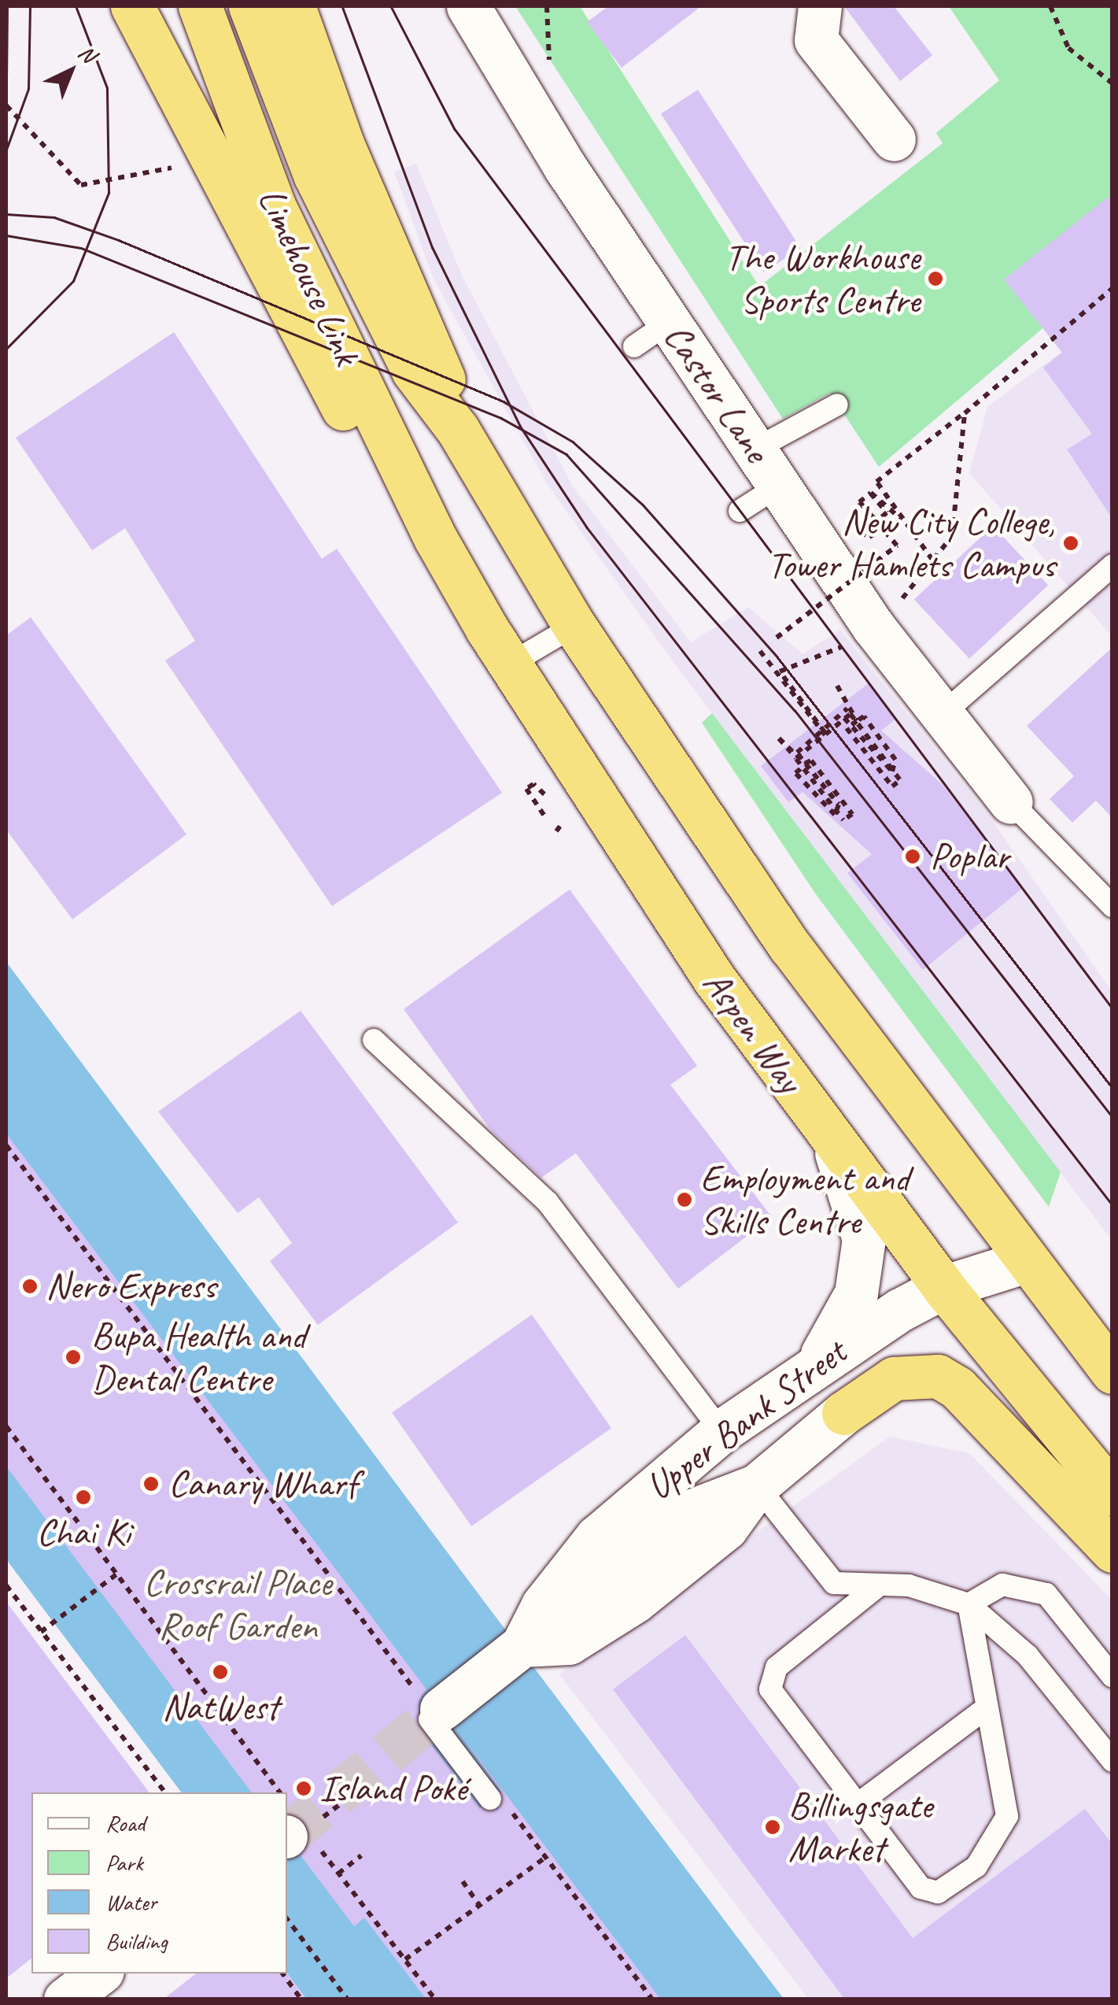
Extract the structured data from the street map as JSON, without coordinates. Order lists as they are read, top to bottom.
{
  "streets": {
    "highway": ["Limehouse Link", "Aspen Way"],
    "street": ["Castor Lane", "Upper Bank Street"]
  },
  "crossings": [
    ["Limehouse Link", "Aspen Way"],
    ["Aspen Way", "Upper Bank Street"]
  ],
  "parks": ["Crossrail Place Roof Garden"],
  "places": [
    "The Workhouse Sports Centre",
    "New City College, Tower Hamlets Campus",
    "Poplar",
    "Employment and Skills Centre",
    "Nero Express",
    "Bupa Health and Dental Centre",
    "Canary Wharf",
    "Chai Ki",
    "NatWest",
    "Island Poké",
    "Billingsgate Market"
  ],
  "legend": [
    "Road",
    "Park",
    "Water",
    "Building"
  ],
  "north": "top right"
}
